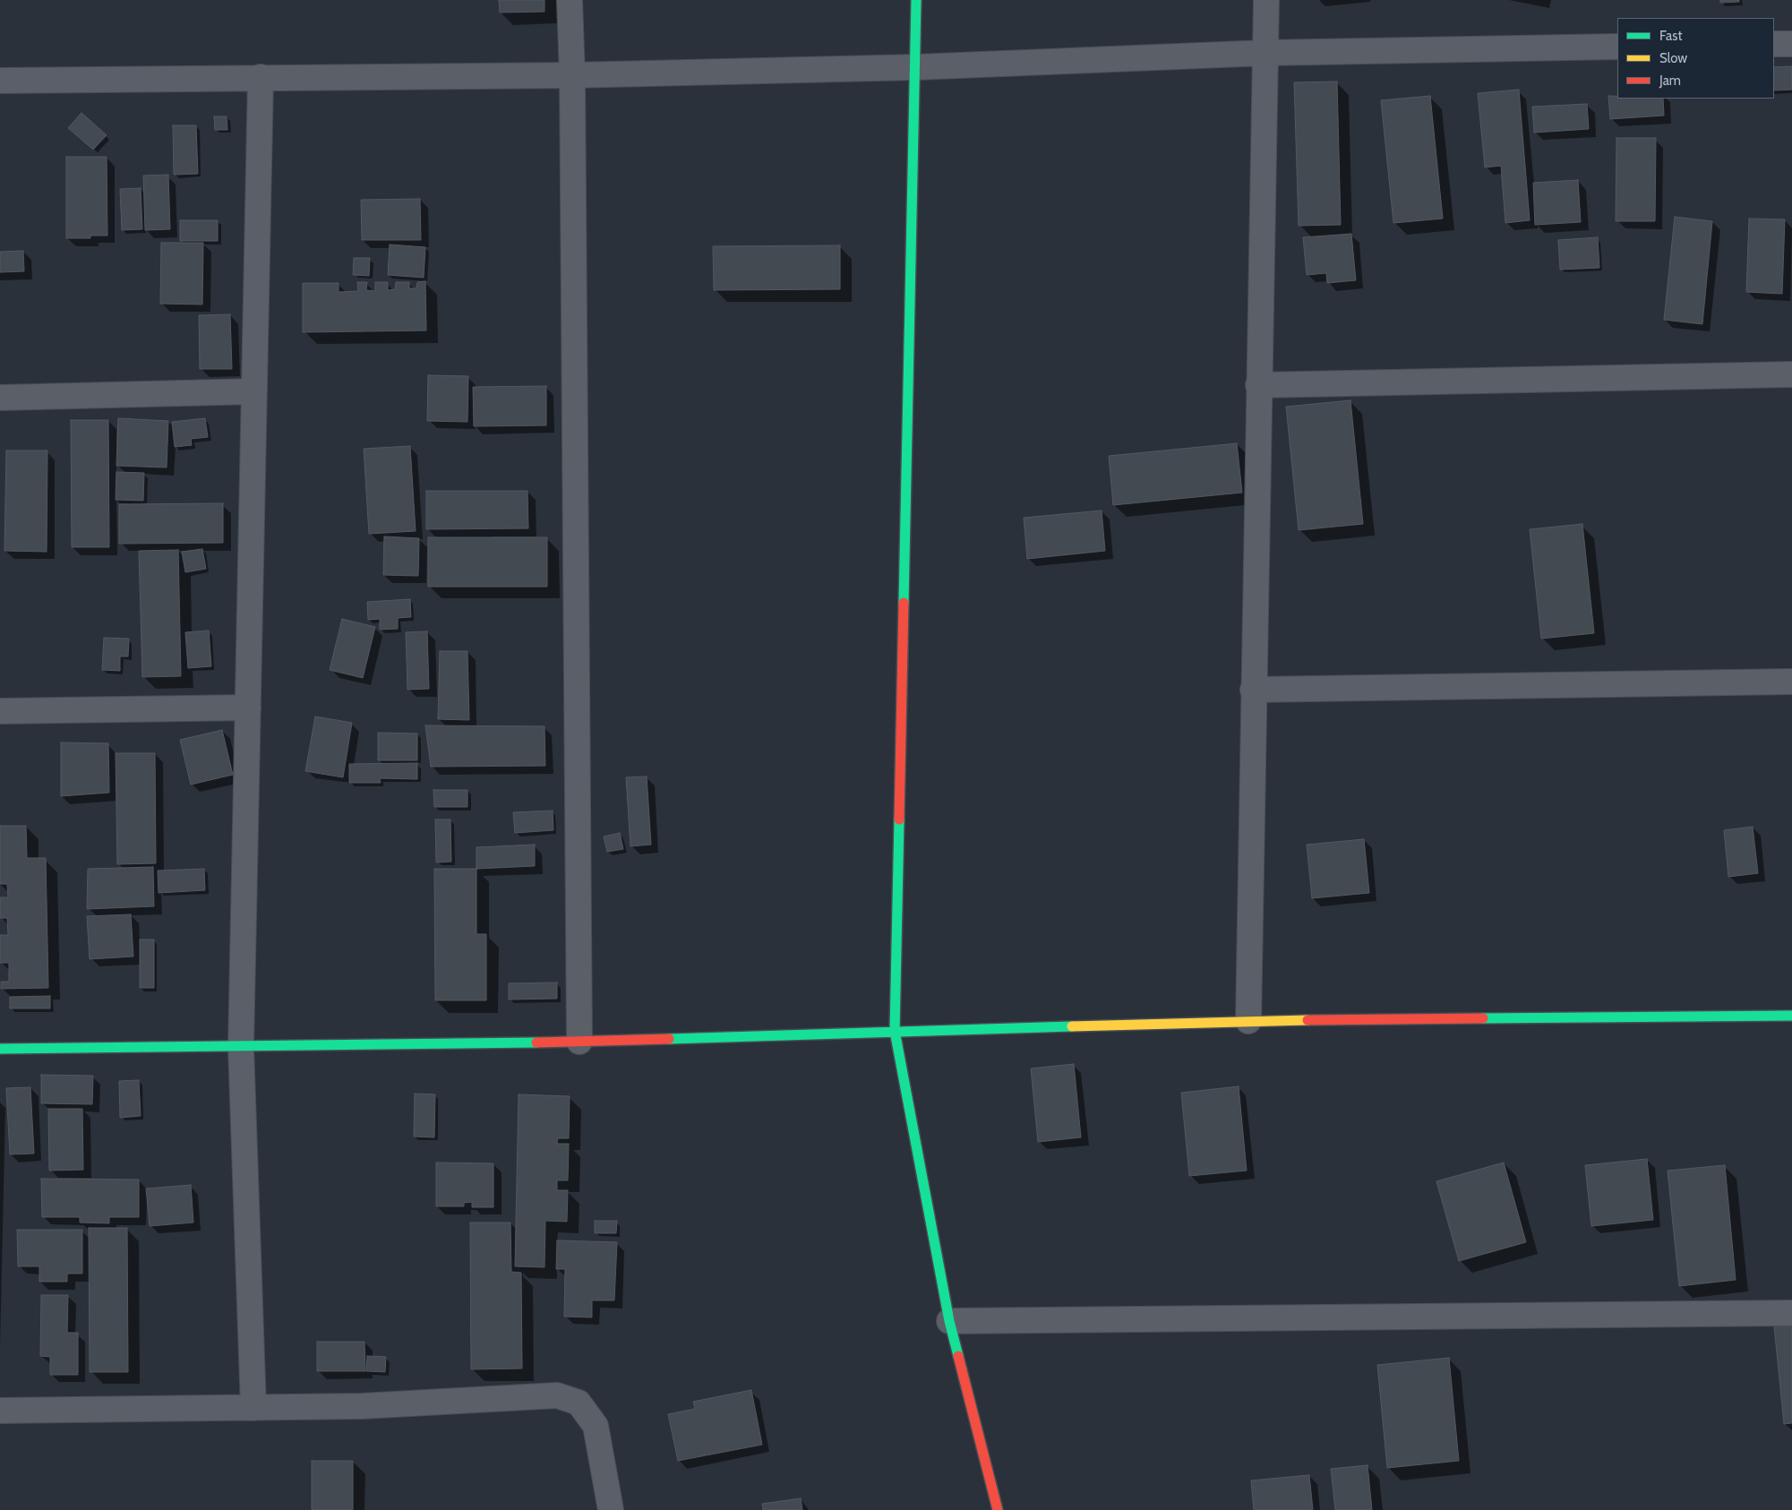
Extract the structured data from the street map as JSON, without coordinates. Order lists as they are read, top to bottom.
{
  "legend": ["Fast", "Slow", "Jam"]
}
